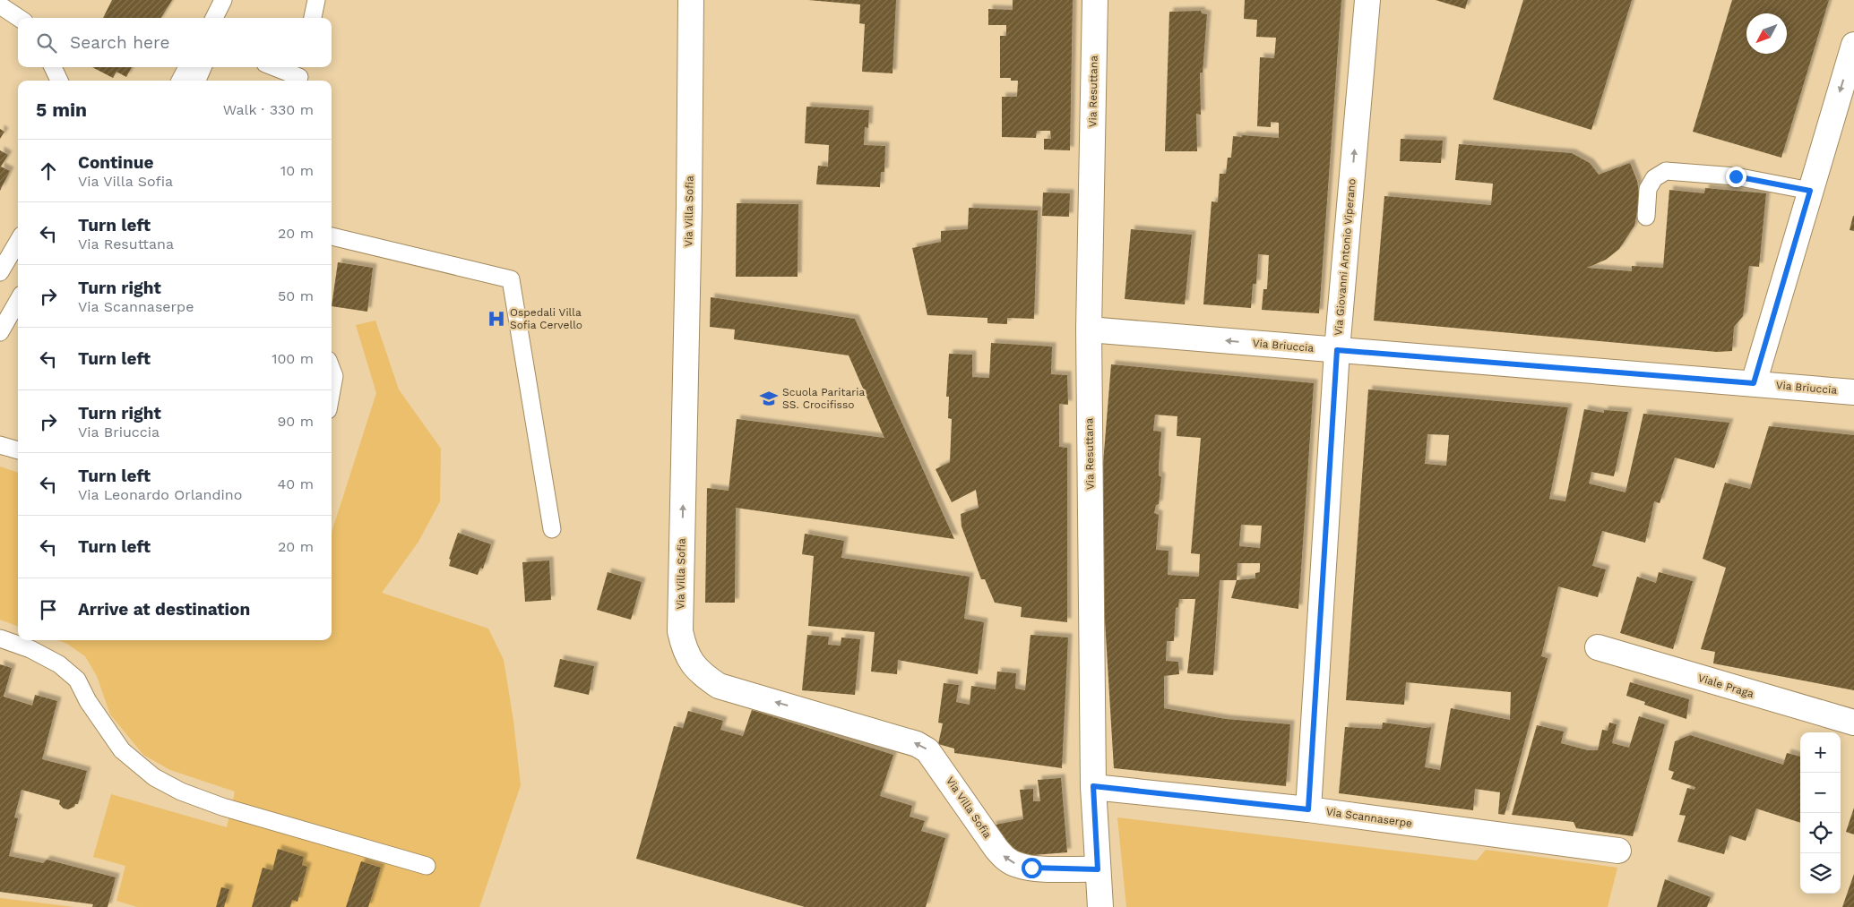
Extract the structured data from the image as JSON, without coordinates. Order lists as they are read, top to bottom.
{
  "streets": {
    "street": [
      "Via Resuttana",
      "Via Villa Sofia",
      "Via Giovanni Antonio Viperano",
      "Via Briuccia",
      "Viale Praga",
      "Via Scannaserpe"
    ]
  },
  "crossings": [
    ["Via Resuttana", "Via Villa Sofia"],
    ["Via Resuttana", "Via Briuccia"],
    ["Via Resuttana", "Via Scannaserpe"],
    ["Via Giovanni Antonio Viperano", "Via Briuccia"],
    ["Via Giovanni Antonio Viperano", "Via Scannaserpe"]
  ],
  "one_way": ["Via Villa Sofia", "Via Giovanni Antonio Viperano"],
  "places": {
    "hospital": ["Ospedali Villa Sofia Cervello"],
    "school or university": ["Scuola Paritaria SS. Crocifisso"]
  },
  "north": "bottom left",
  "page": {
    "search": "Search here",
    "heading": ["5 min", "Walk · 330 m"],
    "list": [
      ["Continue", "Via Villa Sofia", "10 m"],
      ["Turn left", "Via Resuttana", "20 m"],
      ["Turn right", "Via Scannaserpe", "50 m"],
      ["Turn left", "100 m"],
      ["Turn right", "Via Briuccia", "90 m"],
      ["Turn left", "Via Leonardo Orlandino", "40 m"],
      ["Turn left", "20 m"],
      "Arrive at destination"
    ],
    "map_buttons": ["+", "−"]
  }
}
